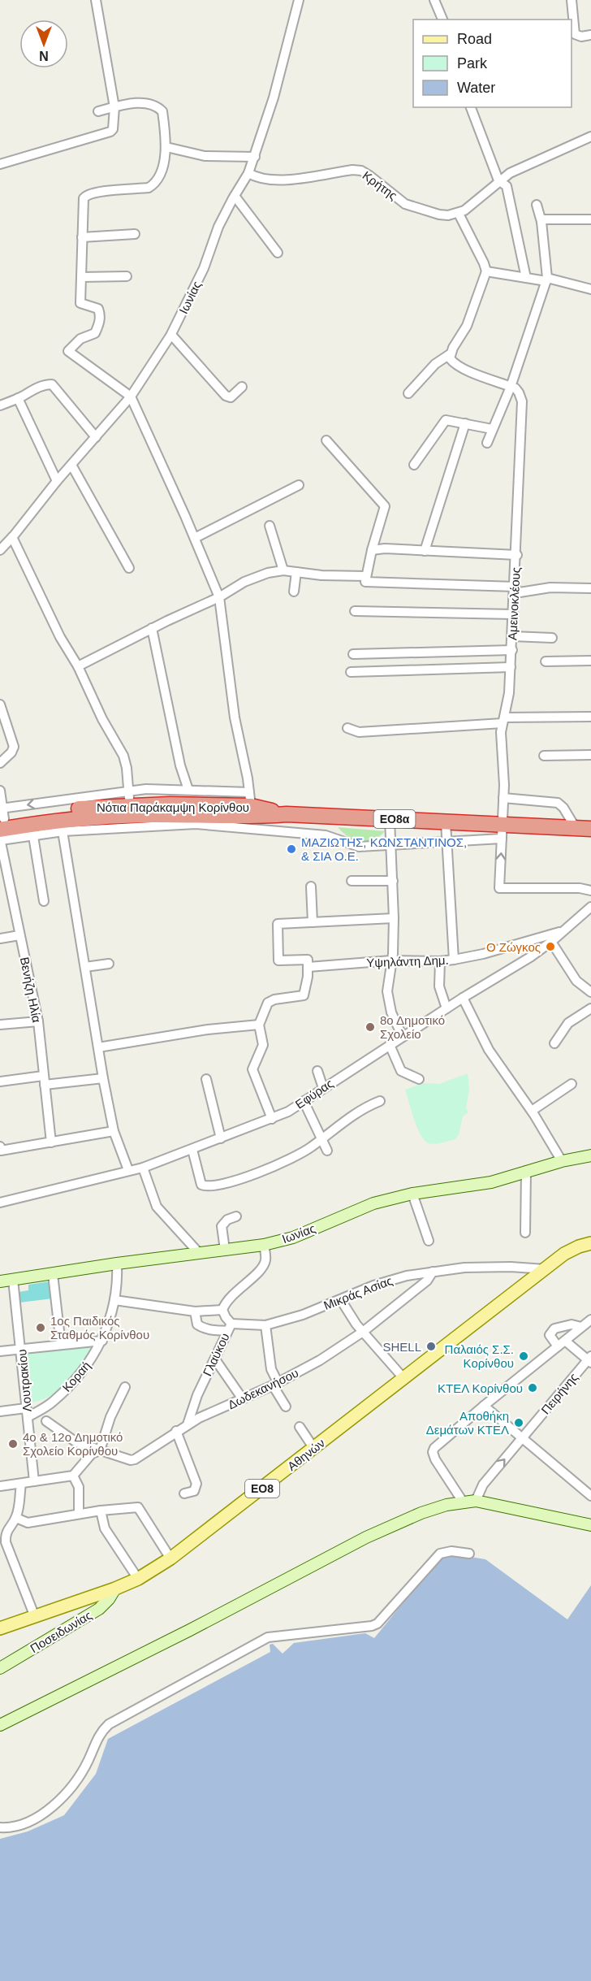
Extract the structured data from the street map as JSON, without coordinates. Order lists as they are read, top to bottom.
{
  "streets": {
    "highway": ["Νότια Παράκαμψη Κορίνθου", "ΕΟ8α"],
    "main road": ["Αθηνών", "ΕΟ8"],
    "street": [
      "Κρήτης",
      "Ιωνίας",
      "Αμεινοκλέους",
      "Υψηλάντη Δημ.",
      "Βενήζη Ηλία",
      "Εφύρας",
      "Μικράς Ασίας",
      "Γλαύκου",
      "Κοραή",
      "Λουτρακίου",
      "Δωδεκανήσου",
      "Πειρήνης",
      "Ποσειδωνίας"
    ]
  },
  "crossings": [
    ["Κρήτης", "Ιωνίας"],
    ["Ιωνίας", "Κοραή"],
    ["Ιωνίας", "Λουτρακίου"],
    ["Αμεινοκλέους", "Νότια Παράκαμψη Κορίνθου"],
    ["Νότια Παράκαμψη Κορίνθου", "Βενήζη Ηλία"],
    ["Υψηλάντη Δημ.", "Εφύρας"],
    ["Μικράς Ασίας", "Γλαύκου"],
    ["Μικράς Ασίας", "Δωδεκανήσου"],
    ["Μικράς Ασίας", "Αθηνών"],
    ["Γλαύκου", "Δωδεκανήσου"],
    ["Κοραή", "Λουτρακίου"],
    ["Αθηνών", "Ποσειδωνίας"]
  ],
  "one_way": ["Πειρήνης"],
  "places": [
    "ΜΑΖΙΩΤΗΣ, ΚΩΝΣΤΑΝΤΙΝΟΣ, & ΣΙΑ Ο.Ε.",
    "Ο Ζώγκος",
    "8ο Δημοτικό Σχολείο",
    "1ος Παιδικός Σταθμός Κορίνθου",
    "SHELL",
    "Παλαιός Σ.Σ. Κορίνθου",
    "ΚΤΕΛ Κορίνθου",
    "Αποθήκη Δεμάτων ΚΤΕΛ",
    "4ο & 12ο Δημοτικό Σχολείο Κορίνθου"
  ],
  "legend": ["Road", "Park", "Water"],
  "north": "bottom"
}
